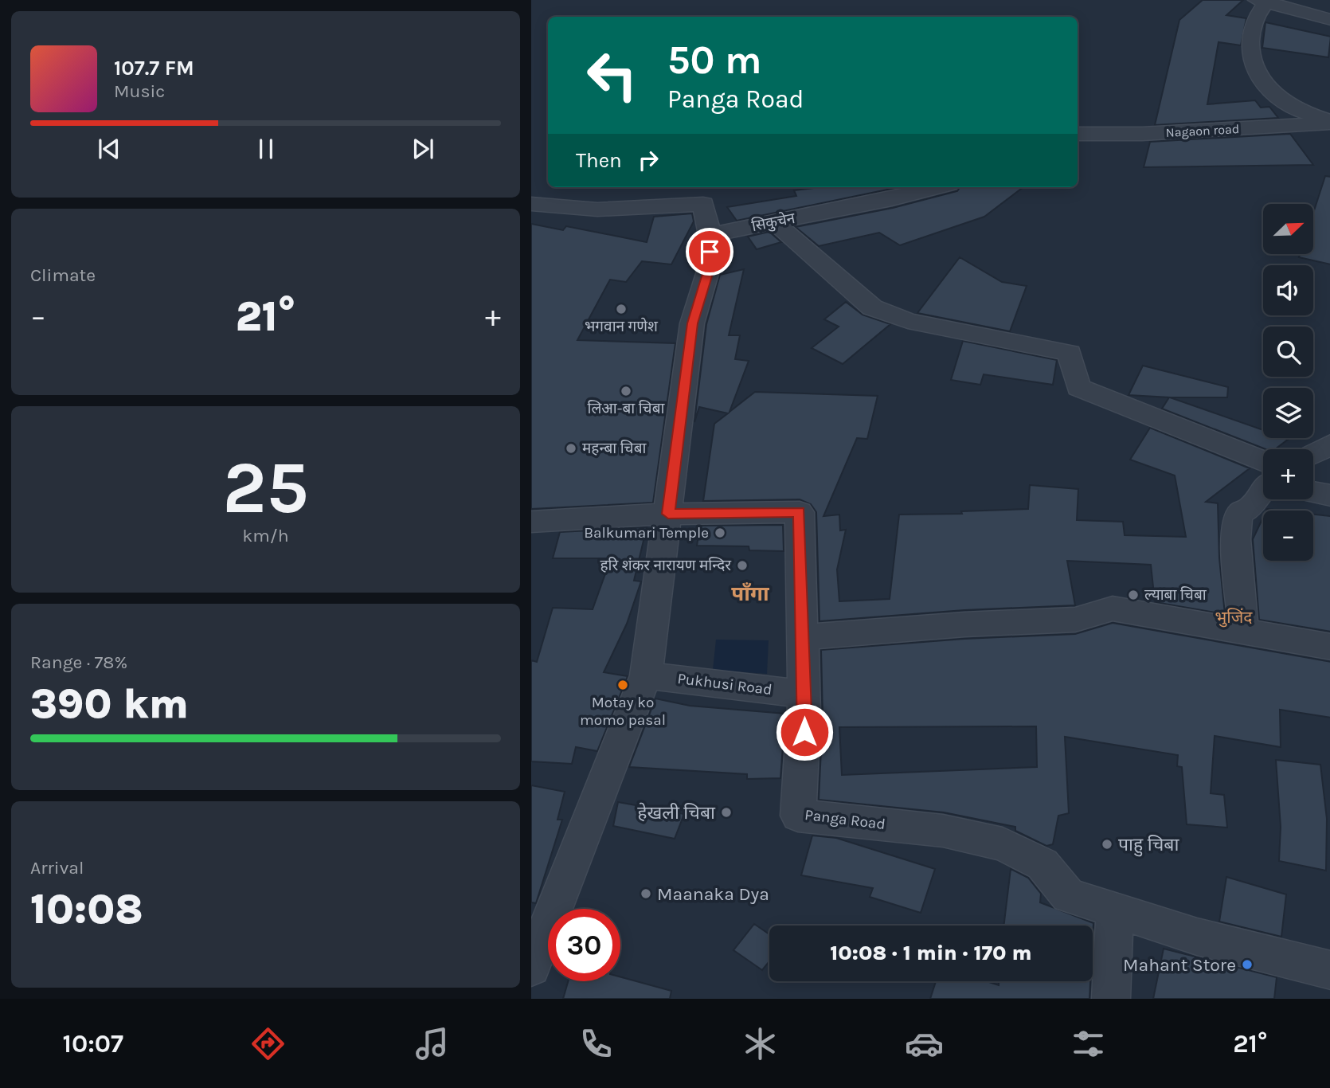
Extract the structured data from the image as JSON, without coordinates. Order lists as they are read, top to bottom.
{
  "streets": {
    "street": [
      "Nagaon road",
      "सिकुचेन",
      "Pukhusi Road",
      "Panga Road"
    ]
  },
  "crossings": [
    ["Pukhusi Road", "Panga Road"]
  ],
  "districts": ["पाँगा", "भुजिंद"],
  "places": [
    "भगवान गणेश",
    "लिआ-बा चिबा",
    "महन्बा चिबा",
    "Balkumari Temple",
    "हरि शंकर नारायण मन्दिर",
    "ल्याबा चिबा",
    "Motay ko momo pasal",
    "हेखली चिबा",
    "पाहु चिबा",
    "Maanaka Dya",
    "Mahant Store"
  ],
  "north": "top right",
  "page": {
    "turn": ["50 m", "Panga Road"],
    "song": ["107.7 FM", "Music"],
    "then": "Then",
    "map_buttons": ["+", "−"],
    "tile": [
      "Climate",
      ["25", "km/h"],
      ["Range · 78%", "390 km"],
      ["Arrival", "10:08"]
    ],
    "heat": ["−", "21°", "+"],
    "limit": "30",
    "trip": "10:08 · 1 min · 170 m",
    "tabs": ["10:07", "21°"]
  }
}
